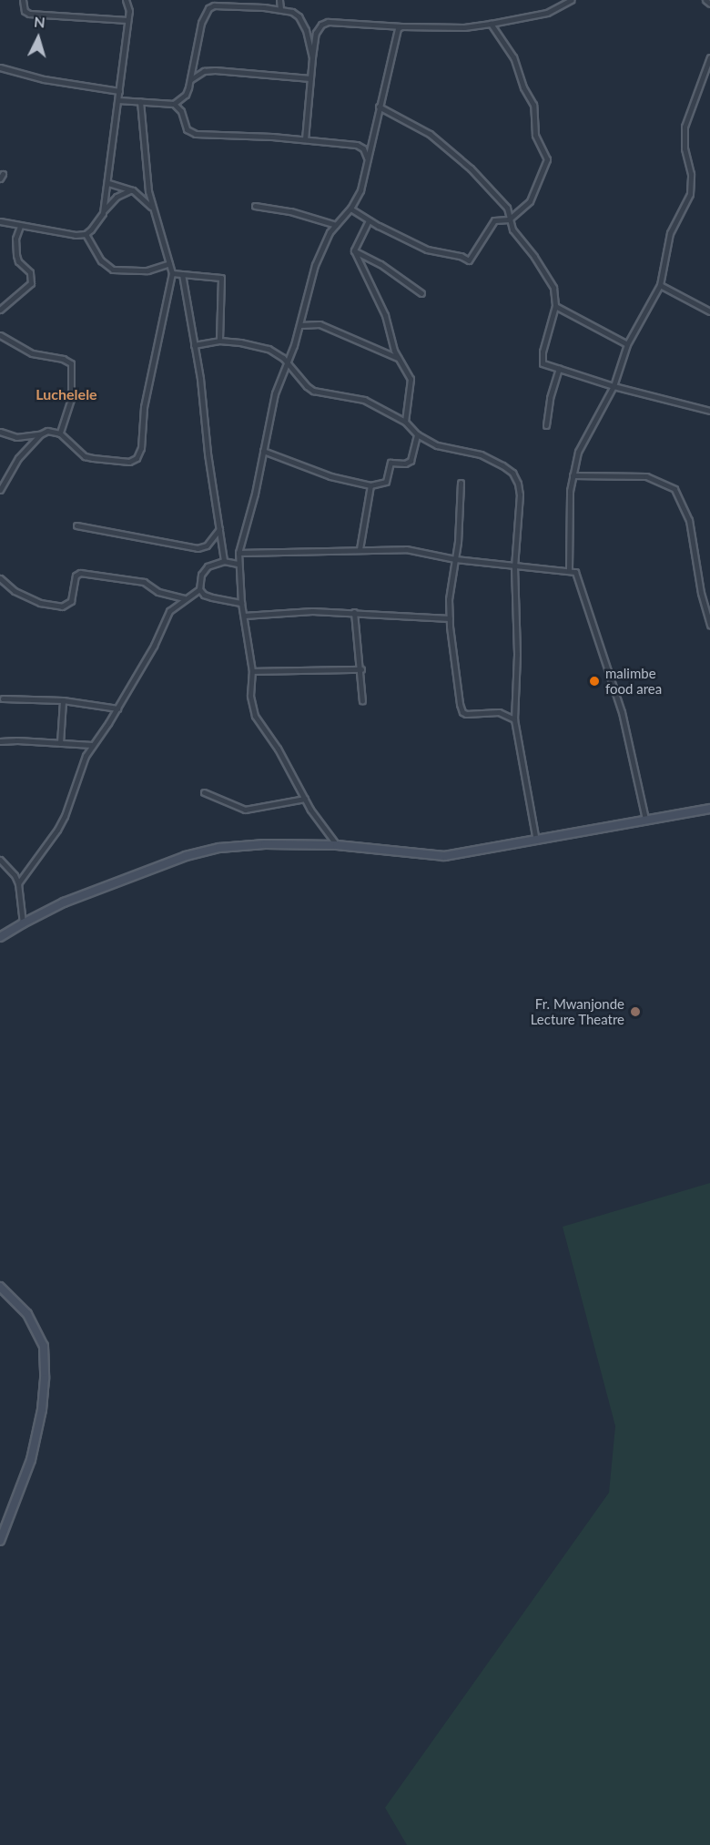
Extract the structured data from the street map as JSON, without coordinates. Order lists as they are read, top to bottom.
{
  "districts": ["Luchelele"],
  "places": ["malimbe food area", "Fr. Mwanjonde Lecture Theatre"],
  "north": "top"
}
